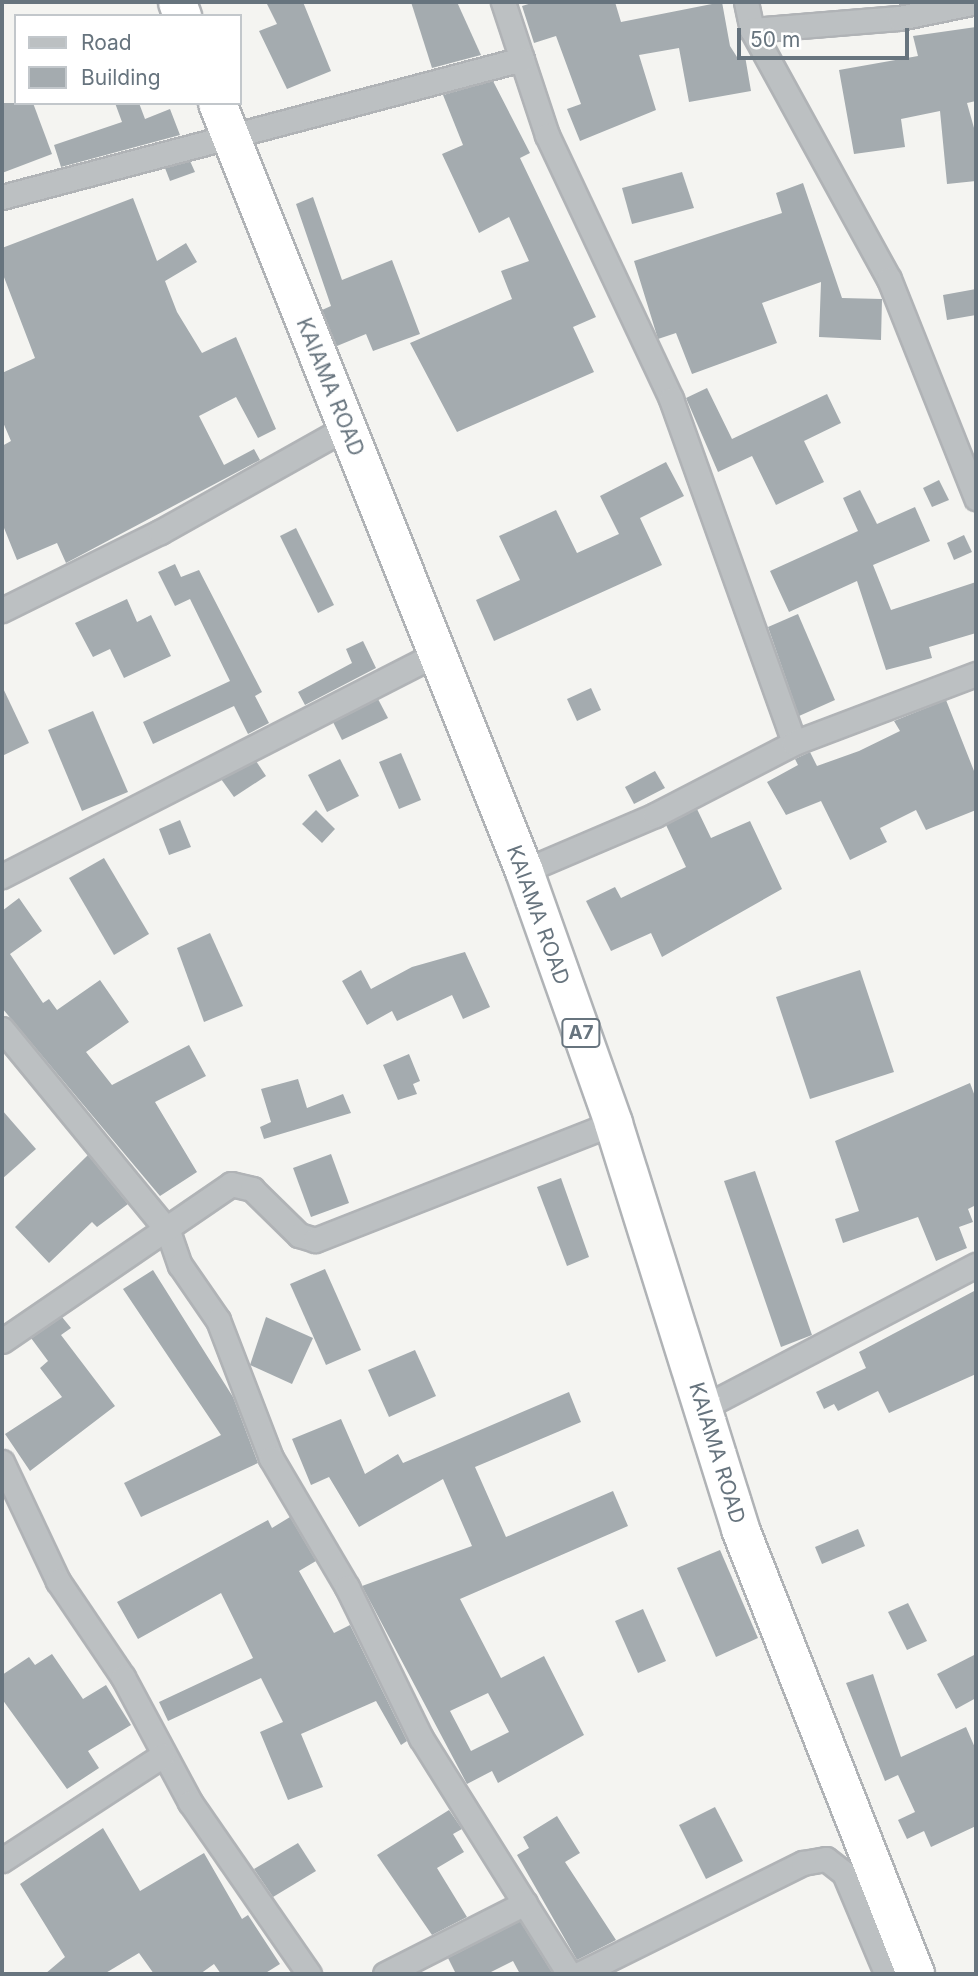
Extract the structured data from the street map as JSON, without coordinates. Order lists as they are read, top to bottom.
{
  "streets": {
    "highway": ["KAIAMA ROAD", "A7"]
  },
  "legend": ["Road", "Building"],
  "scale_bar": "50 m"
}
